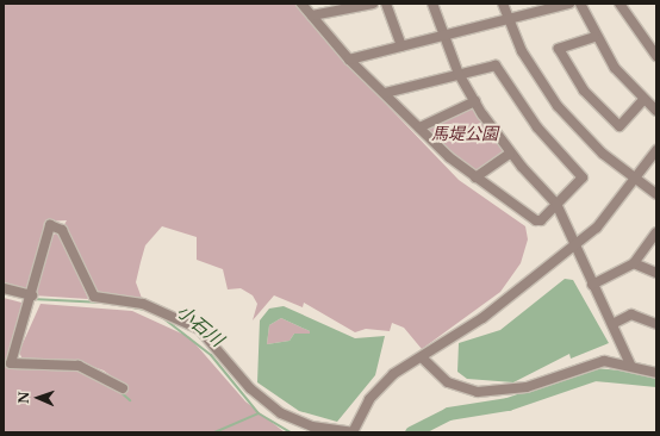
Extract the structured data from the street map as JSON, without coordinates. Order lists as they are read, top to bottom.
{
  "water": ["小石川"],
  "parks": ["馬堤公園"],
  "north": "left"
}
